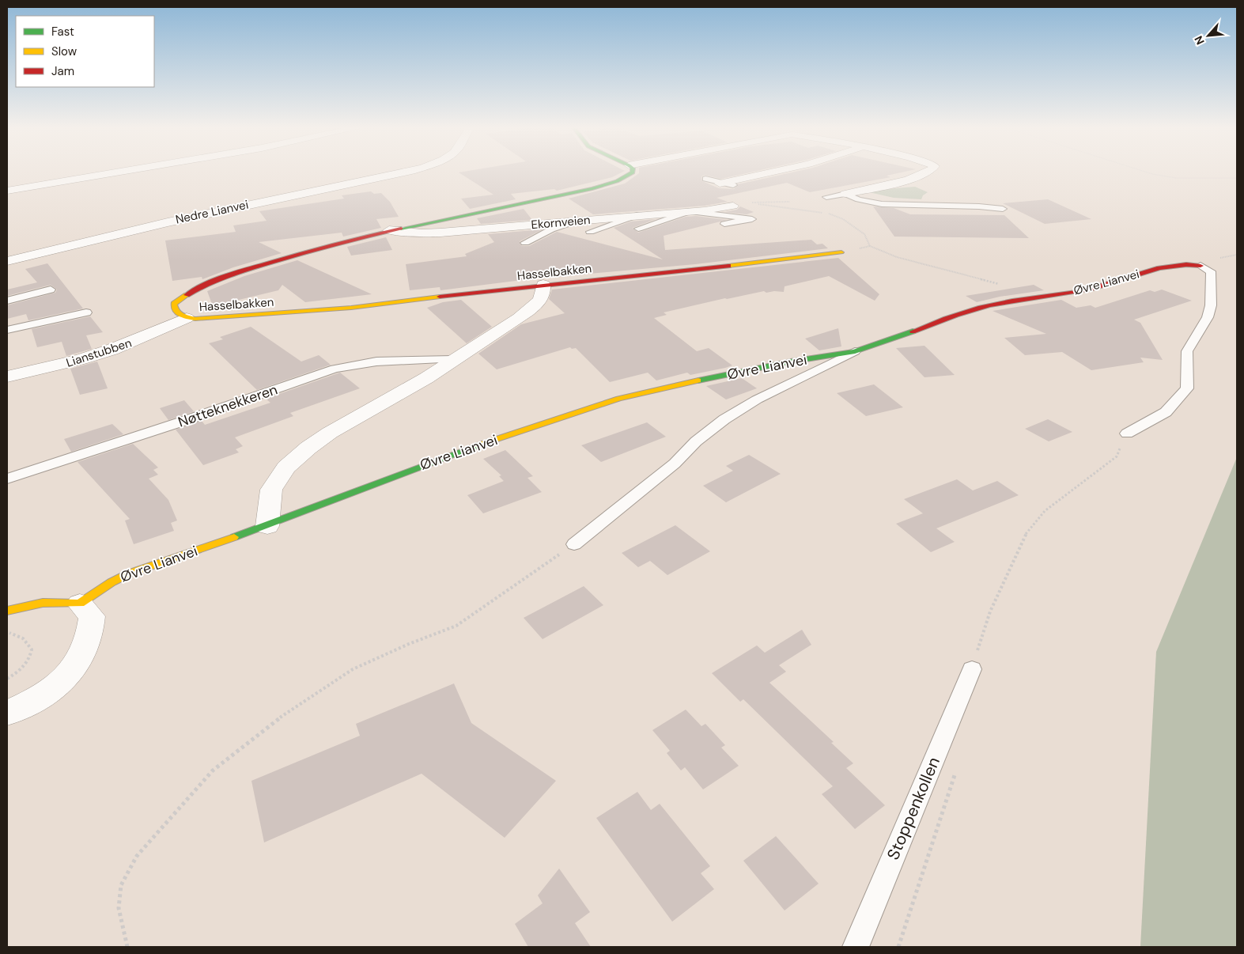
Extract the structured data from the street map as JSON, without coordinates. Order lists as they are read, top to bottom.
{
  "streets": {
    "street": [
      "Nedre Lianvei",
      "Ekornveien",
      "Hasselbakken",
      "Øvre Lianvei",
      "Lianstubben"
    ],
    "lane": ["Nøtteknekkeren", "Stoppenkollen"]
  },
  "crossings": [
    ["Ekornveien", "Hasselbakken"],
    ["Hasselbakken", "Lianstubben"]
  ],
  "legend": ["Fast", "Slow", "Jam"],
  "north": "bottom left"
}
